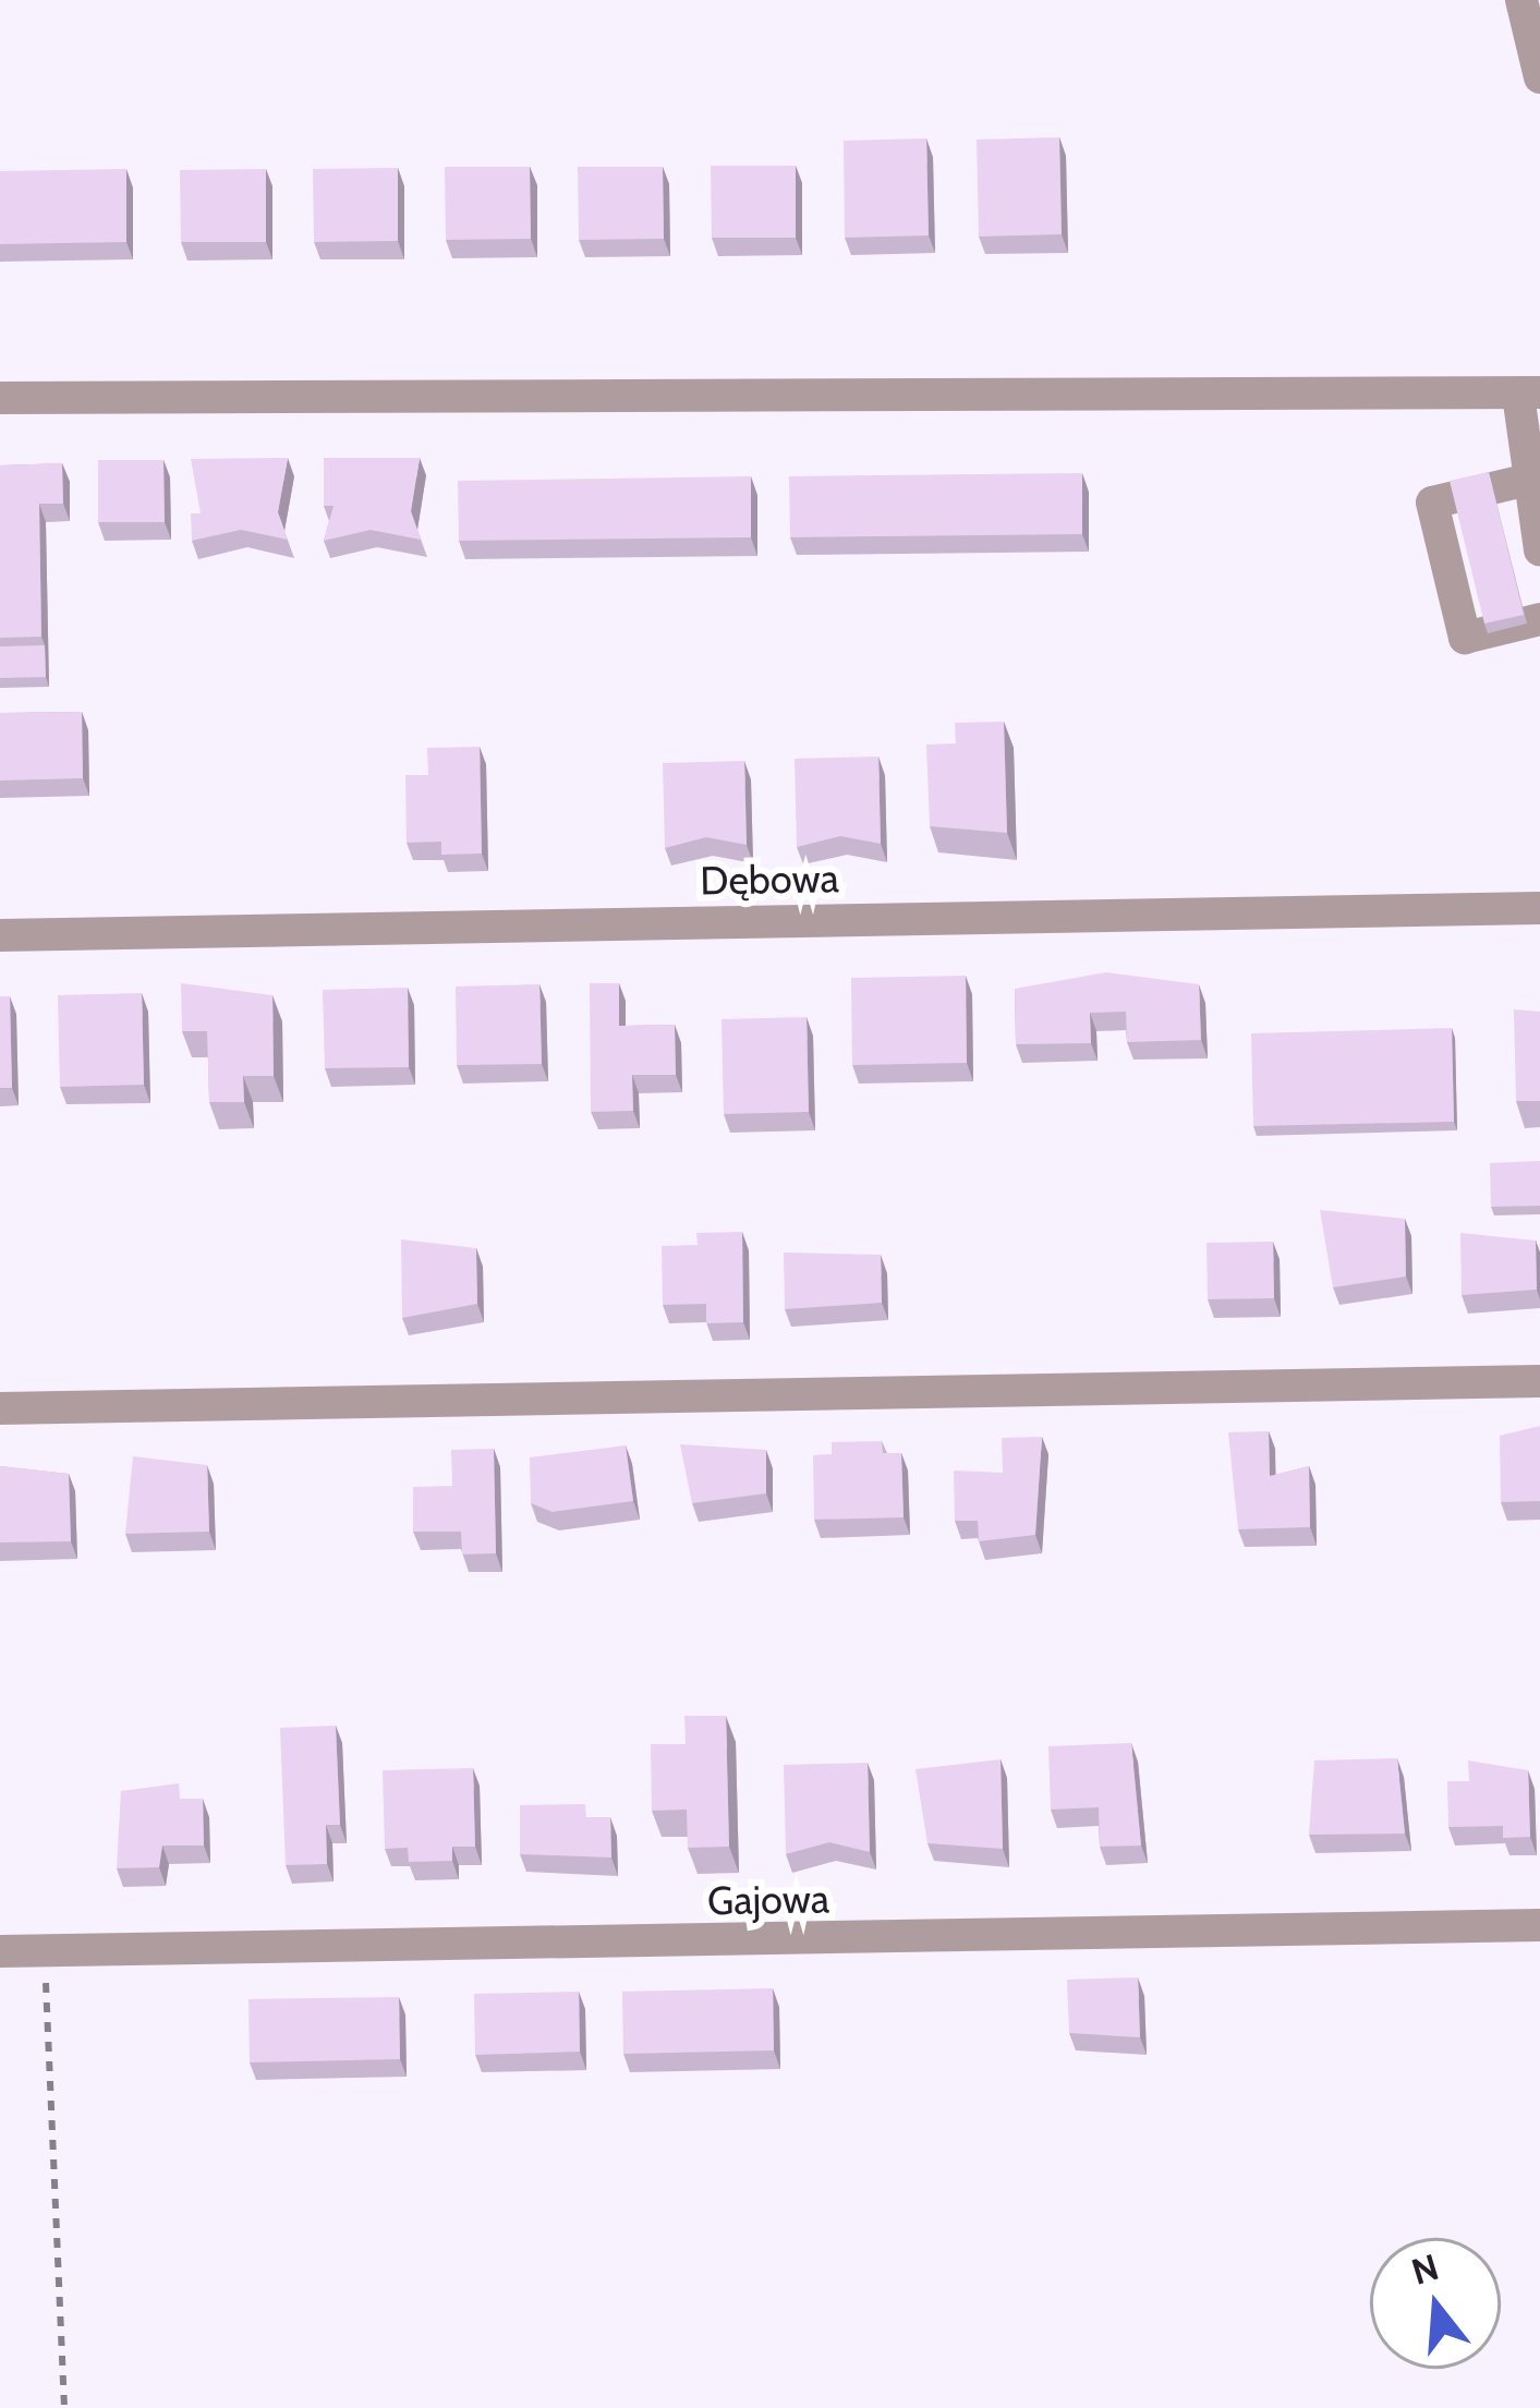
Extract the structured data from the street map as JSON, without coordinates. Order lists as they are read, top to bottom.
{
  "streets": {
    "street": ["Dębowa", "Gajowa"]
  },
  "north": "top"
}
